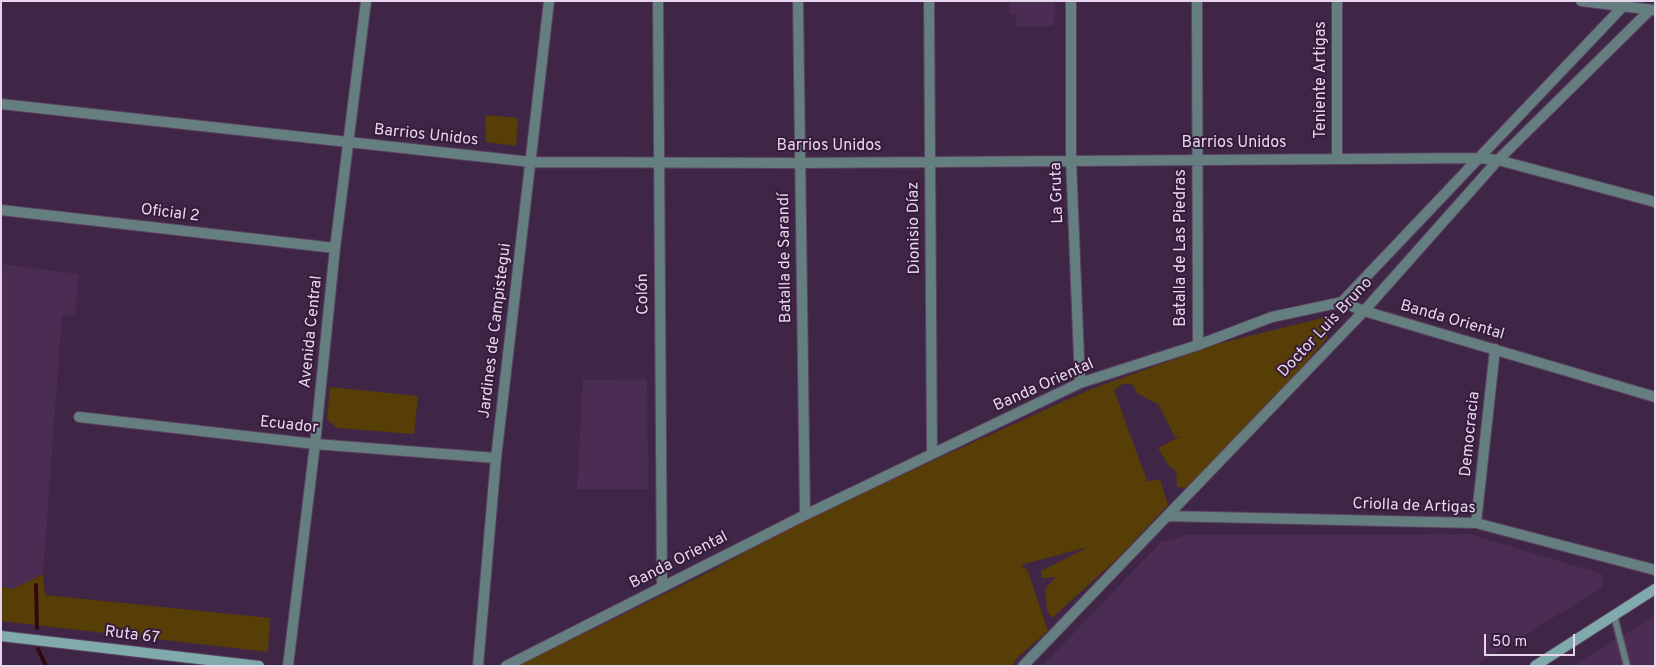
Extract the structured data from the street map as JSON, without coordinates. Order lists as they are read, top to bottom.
{
  "streets": {
    "street": [
      "Teniente Artigas",
      "Barrios Unidos",
      "La Gruta",
      "Oficial 2",
      "Dionisio Díaz",
      "Batalla de Las Piedras",
      "Batalla de Sarandí",
      "Colón",
      "Banda Oriental",
      "Doctor Luis Bruno",
      "Jardines de Campistegui",
      "Avenida Central",
      "Ecuador",
      "Democracia",
      "Criolla de Artigas",
      "Ruta 67"
    ]
  },
  "crossings": [
    ["Teniente Artigas", "Barrios Unidos"],
    ["Barrios Unidos", "La Gruta"],
    ["Barrios Unidos", "Dionisio Díaz"],
    ["Barrios Unidos", "Batalla de Las Piedras"],
    ["Barrios Unidos", "Batalla de Sarandí"],
    ["Barrios Unidos", "Colón"],
    ["Barrios Unidos", "Doctor Luis Bruno"],
    ["Barrios Unidos", "Jardines de Campistegui"],
    ["Barrios Unidos", "Avenida Central"],
    ["La Gruta", "Banda Oriental"],
    ["Oficial 2", "Avenida Central"],
    ["Dionisio Díaz", "Banda Oriental"],
    ["Batalla de Las Piedras", "Banda Oriental"],
    ["Batalla de Sarandí", "Banda Oriental"],
    ["Colón", "Banda Oriental"],
    ["Banda Oriental", "Doctor Luis Bruno"],
    ["Banda Oriental", "Democracia"],
    ["Doctor Luis Bruno", "Criolla de Artigas"],
    ["Jardines de Campistegui", "Ecuador"],
    ["Avenida Central", "Ecuador"],
    ["Democracia", "Criolla de Artigas"]
  ],
  "scale_bar": "50 m"
}
